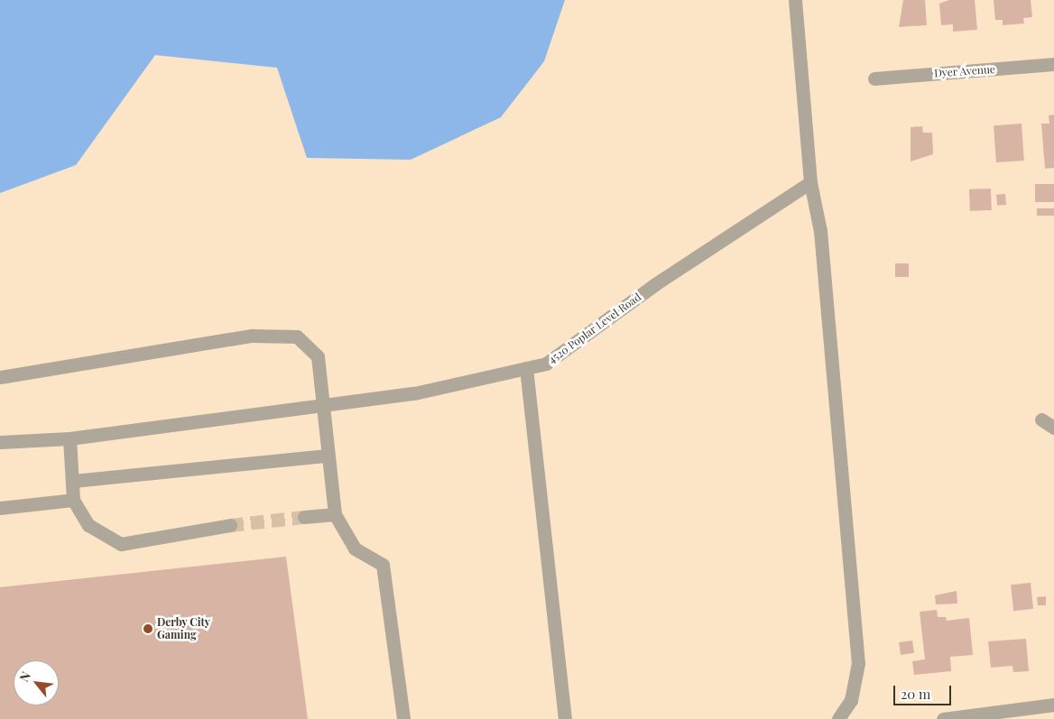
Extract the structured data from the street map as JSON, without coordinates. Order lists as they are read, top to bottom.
{
  "streets": {
    "street": ["Dyer Avenue", "4520 Poplar Level Road"]
  },
  "places": ["Derby City Gaming"],
  "scale_bar": "20 m",
  "north": "top left"
}
